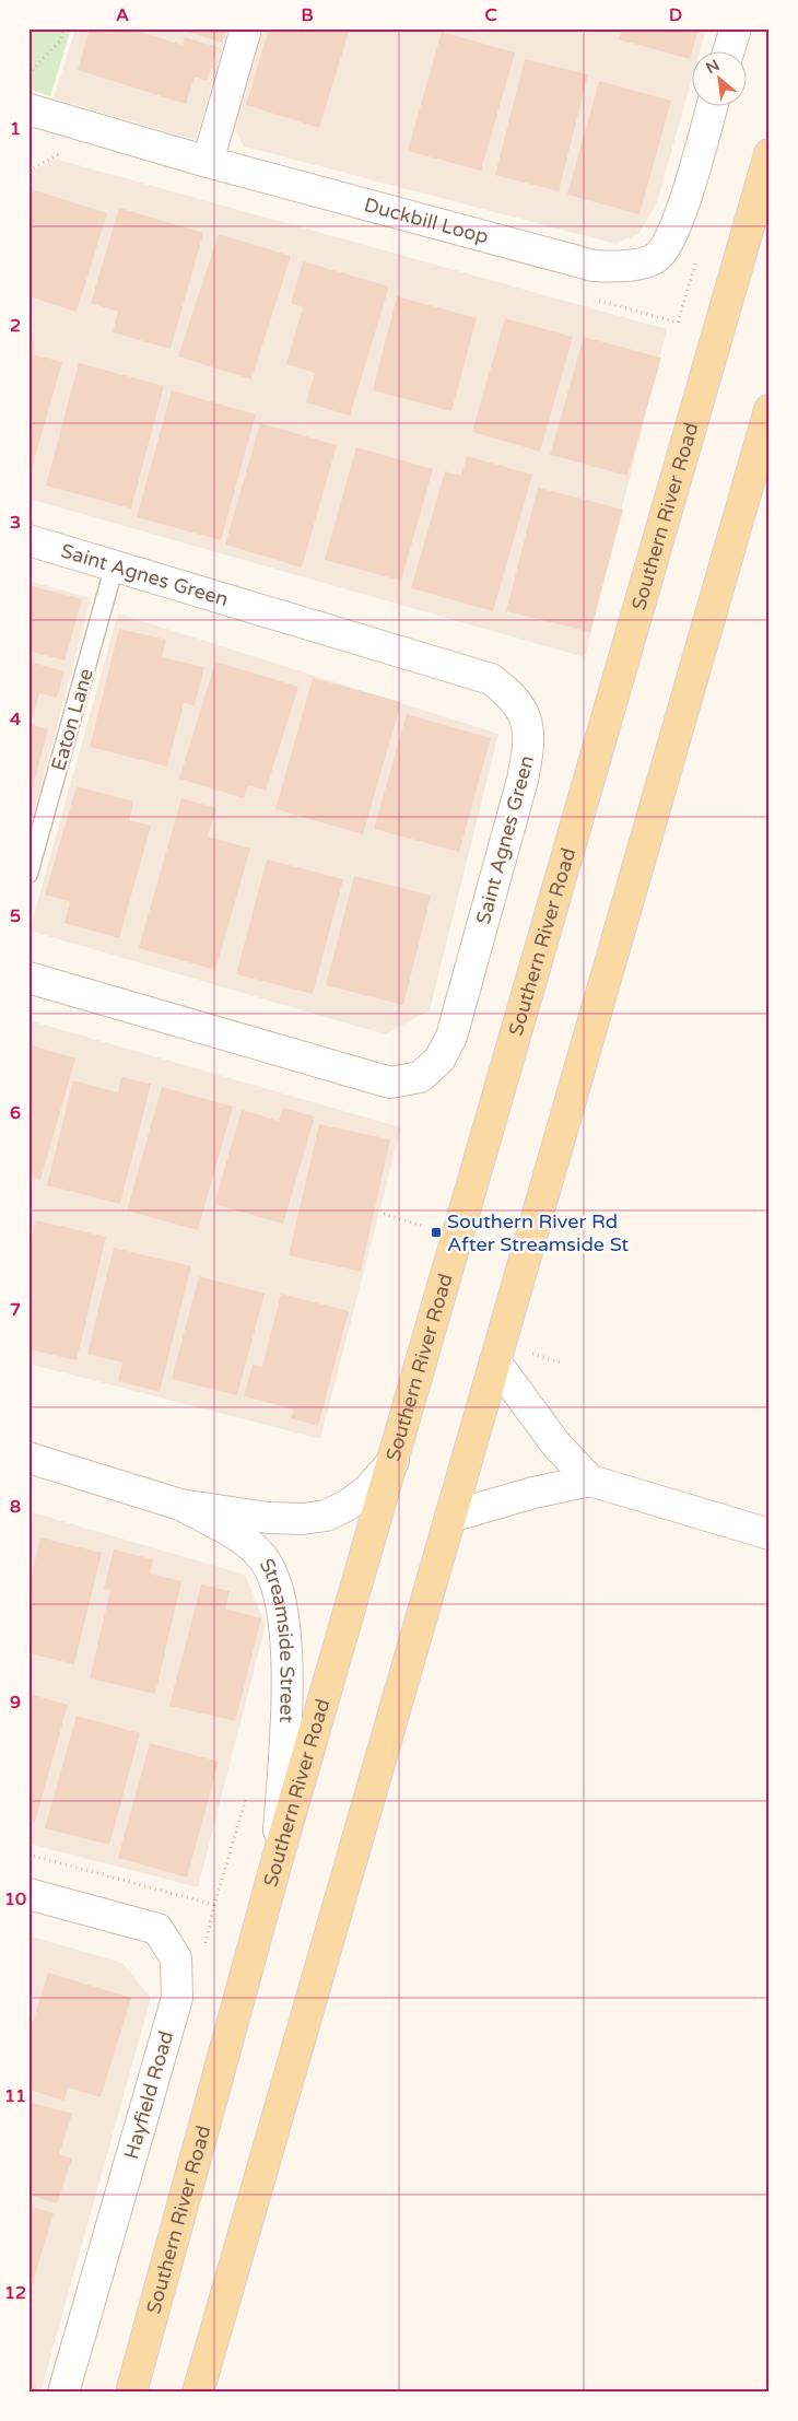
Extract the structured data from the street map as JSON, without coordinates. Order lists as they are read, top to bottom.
{
  "streets": {
    "main road": ["Southern River Road"],
    "street": [
      "Duckbill Loop",
      "Saint Agnes Green",
      "Streamside Street",
      "Hayfield Road"
    ],
    "lane": ["Eaton Lane"]
  },
  "crossings": [
    ["Southern River Road", "Streamside Street"],
    ["Saint Agnes Green", "Eaton Lane"]
  ],
  "places": {
    "transit": ["Southern River Rd After Streamside St"]
  },
  "north": "top left",
  "grid": {
    "columns": [
      "A",
      "B",
      "C",
      "D"
    ],
    "rows": [
      "1",
      "2",
      "3",
      "4",
      "5",
      "6",
      "7",
      "8",
      "9",
      "10",
      "11",
      "12"
    ]
  }
}
